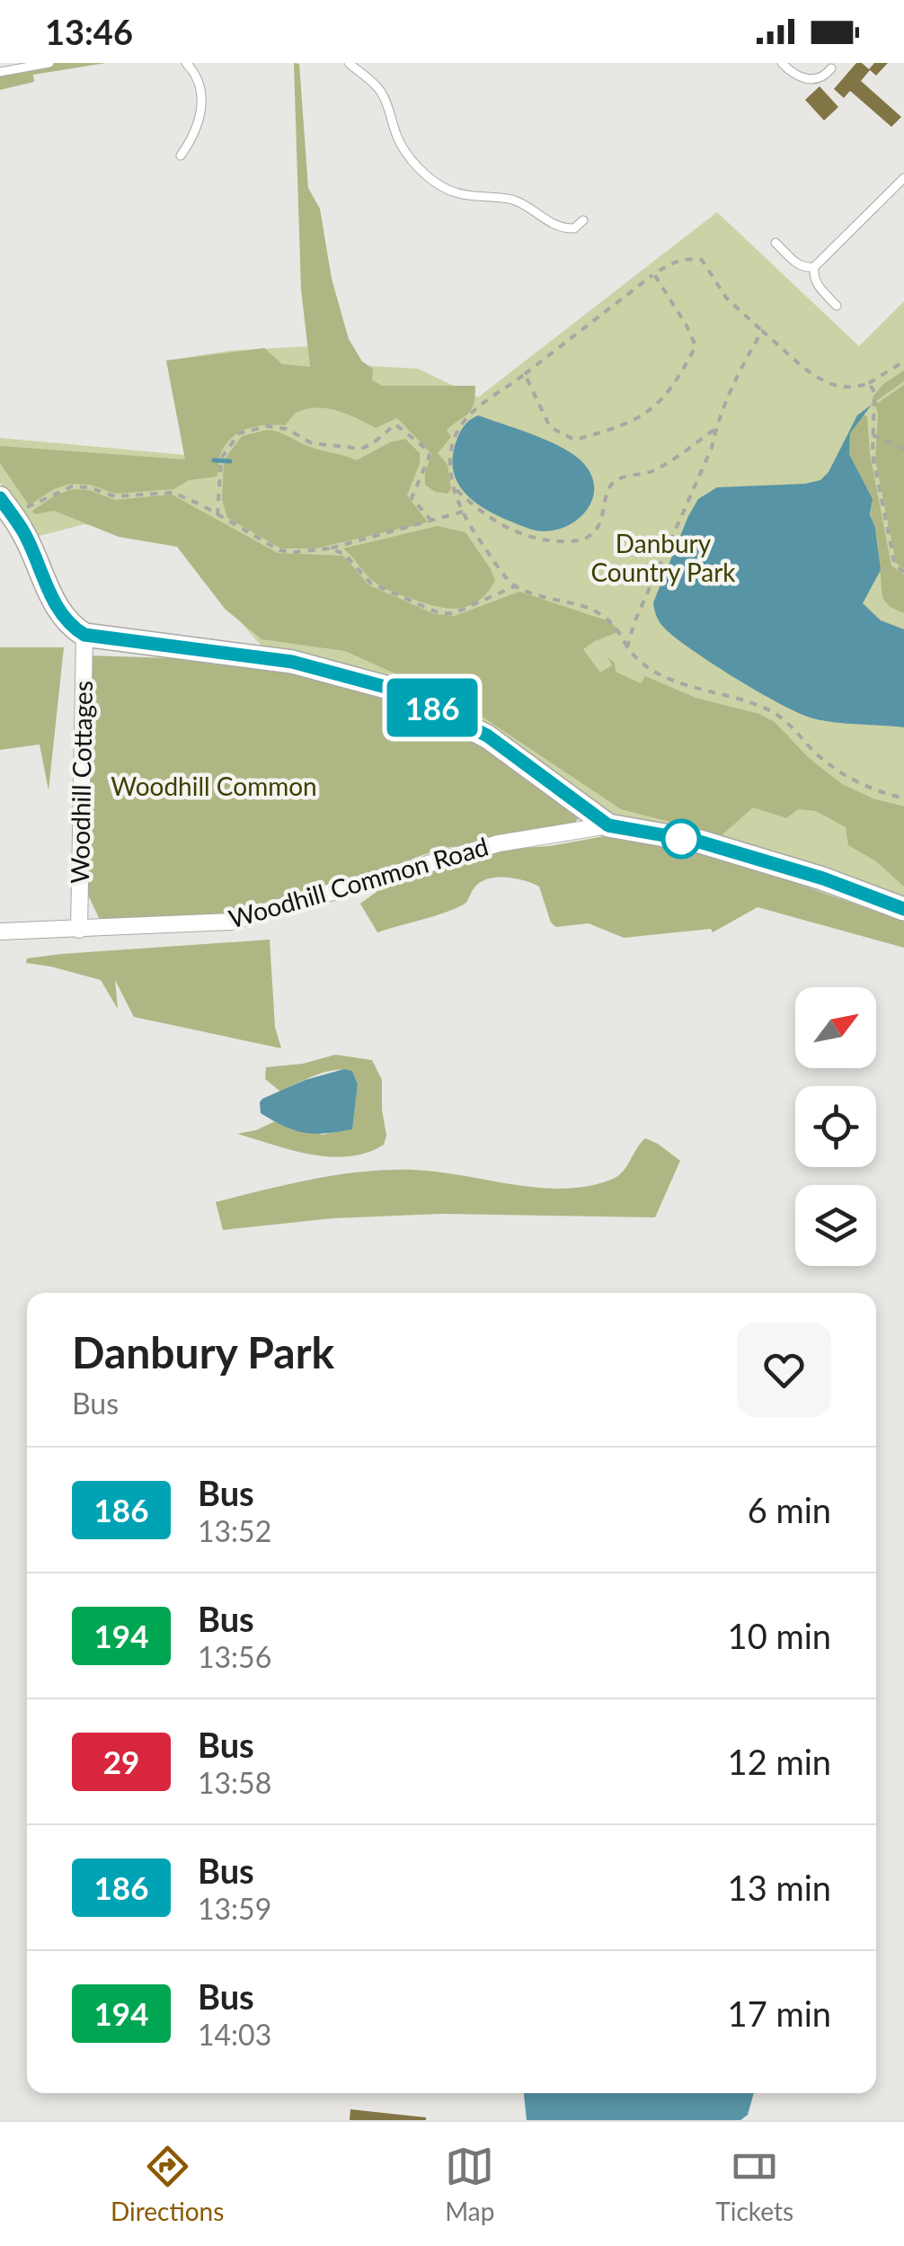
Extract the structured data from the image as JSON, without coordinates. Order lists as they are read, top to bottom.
{
  "streets": {
    "street": ["Woodhill Cottages", "Woodhill Common Road"]
  },
  "crossings": [
    ["Woodhill Cottages", "Woodhill Common Road"]
  ],
  "parks": ["Danbury Country Park", "Woodhill Common"],
  "lines": ["bus line 186"],
  "north": "top right",
  "page": {
    "status": "13:46",
    "on_map": "186",
    "heading": ["Danbury Park", "Bus"],
    "list": [
      {
        "mark": "186",
        "name": "Bus",
        "note": "13:52",
        "value": "6 min"
      },
      {
        "mark": "194",
        "name": "Bus",
        "note": "13:56",
        "value": "10 min"
      },
      {
        "mark": "29",
        "name": "Bus",
        "note": "13:58",
        "value": "12 min"
      },
      {
        "mark": "186",
        "name": "Bus",
        "note": "13:59",
        "value": "13 min"
      },
      {
        "mark": "194",
        "name": "Bus",
        "note": "14:03",
        "value": "17 min"
      }
    ],
    "tabs": ["Directions", "Map", "Tickets"]
  }
}
